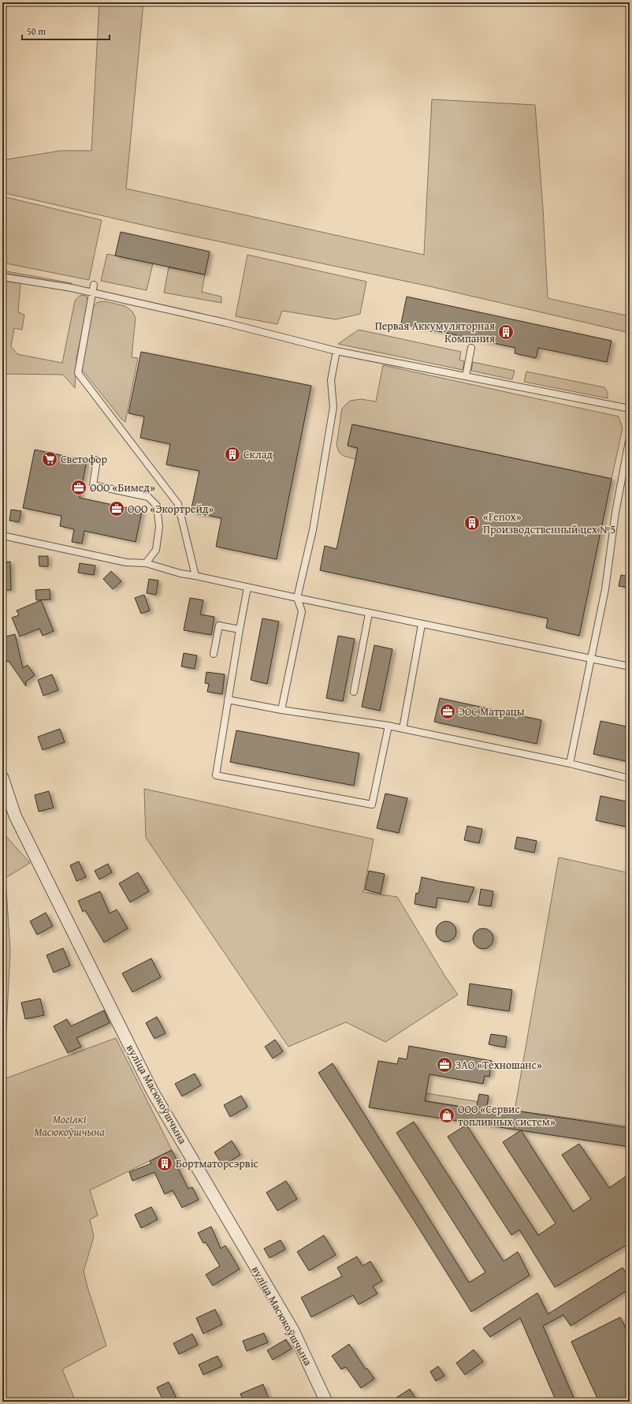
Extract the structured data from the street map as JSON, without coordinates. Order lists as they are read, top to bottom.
{
  "streets": {
    "street": ["вуліца Масюкоўшчына"]
  },
  "parks": ["Могілкі Масюкоўшчына"],
  "places": {
    "building": [
      "Первая Аккумуляторная Компания",
      "Склад",
      "«Fenox» Производственный цех №5",
      "Бортматорсэрвіс"
    ],
    "supermarket": ["Светофор"],
    "office": [
      "ООО «Бимед»",
      "ООО «Экортрейд»",
      "ЭОС Матрацы",
      "ЗАО «Техношанс»"
    ],
    "shop": ["ООО «Сервис топливных систем»"]
  },
  "scale_bar": "50 m"
}
